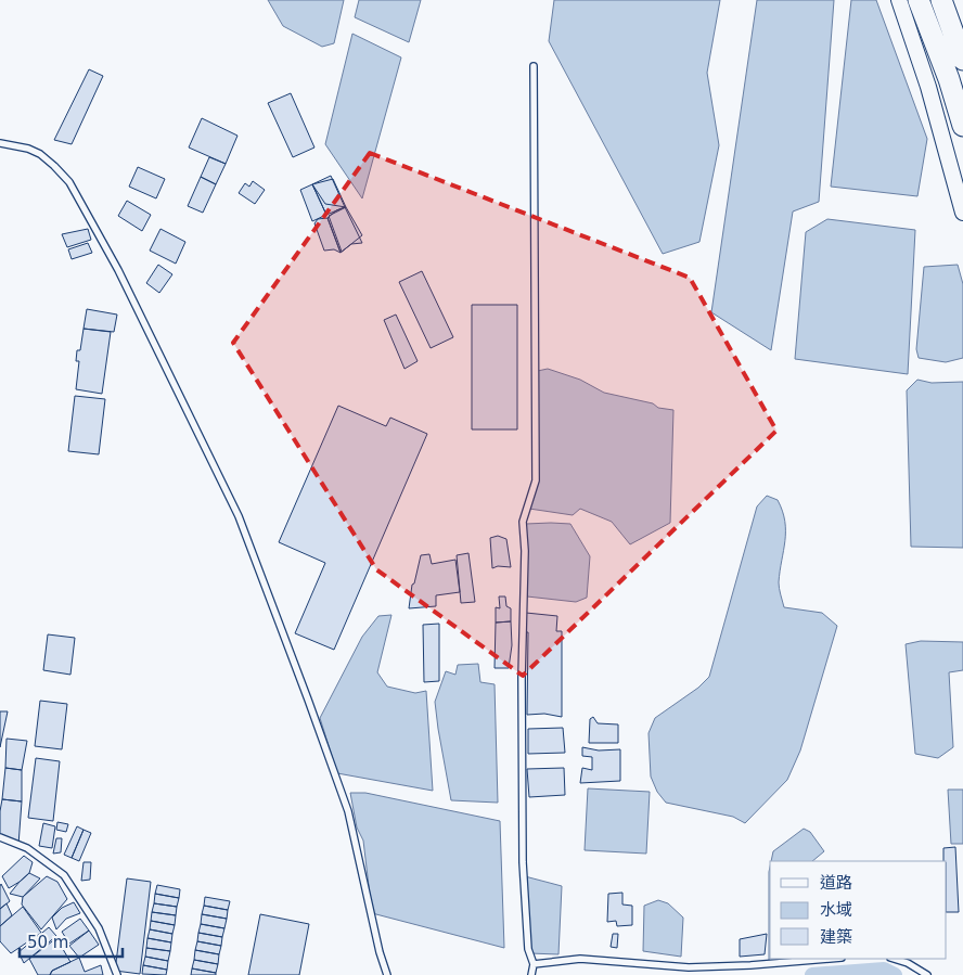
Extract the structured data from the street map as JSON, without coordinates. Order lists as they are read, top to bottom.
{
  "legend": ["道路", "水域", "建築"],
  "scale_bar": "50 m"
}
